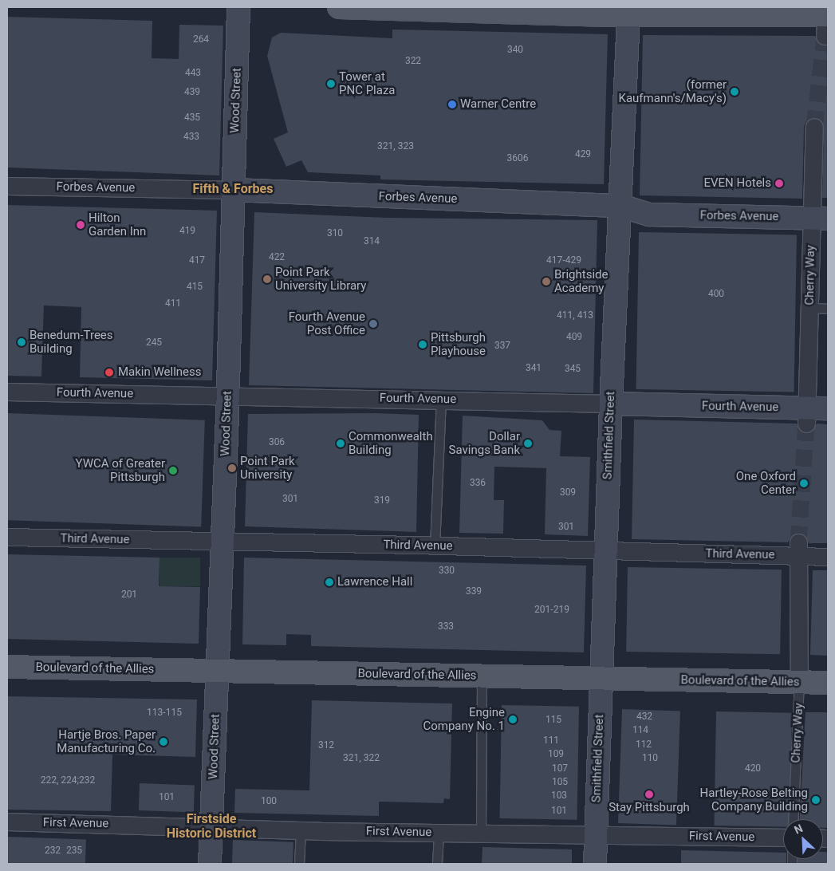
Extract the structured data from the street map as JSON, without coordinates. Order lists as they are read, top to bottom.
{
  "streets": {
    "main road": [
      "Wood Street",
      "Forbes Avenue",
      "Fourth Avenue",
      "Smithfield Street",
      "Boulevard of the Allies"
    ],
    "street": ["Cherry Way", "Third Avenue", "First Avenue"]
  },
  "crossings": [
    ["Wood Street", "Forbes Avenue"],
    ["Wood Street", "Fourth Avenue"],
    ["Wood Street", "Third Avenue"],
    ["Wood Street", "Boulevard of the Allies"],
    ["Wood Street", "First Avenue"],
    ["Forbes Avenue", "Cherry Way"],
    ["Forbes Avenue", "Smithfield Street"],
    ["Cherry Way", "Fourth Avenue"],
    ["Cherry Way", "Third Avenue"],
    ["Cherry Way", "Boulevard of the Allies"],
    ["Fourth Avenue", "Smithfield Street"],
    ["Smithfield Street", "Third Avenue"],
    ["Smithfield Street", "Boulevard of the Allies"],
    ["Smithfield Street", "First Avenue"]
  ],
  "districts": ["Fifth & Forbes", "Firstside Historic District"],
  "places": [
    "Tower at PNC Plaza",
    "(former Kaufmann's/Macy's)",
    "Warner Centre",
    "EVEN Hotels",
    "Hilton Garden Inn",
    "Point Park University Library",
    "Brightside Academy",
    "Fourth Avenue Post Office",
    "Benedum-Trees Building",
    "Pittsburgh Playhouse",
    "Makin Wellness",
    "Commonwealth Building",
    "Dollar Savings Bank",
    "Point Park University",
    "YWCA of Greater Pittsburgh",
    "One Oxford Center",
    "Lawrence Hall",
    "Engine Company No. 1",
    "Hartje Bros. Paper Manufacturing Co.",
    "Stay Pittsburgh",
    "Hartley-Rose Belting Company Building"
  ],
  "house_numbers": [
    "264",
    "340",
    "322",
    "443",
    "439",
    "435",
    "433",
    "321, 323",
    "429",
    "3606",
    "419",
    "310",
    "314",
    "422",
    "417",
    "417-429",
    "415",
    "400",
    "411",
    "411, 413",
    "409",
    "245",
    "337",
    "341",
    "345",
    "306",
    "336",
    "309",
    "301",
    "319",
    "301",
    "330",
    "339",
    "201",
    "201-219",
    "333",
    "113-115",
    "432",
    "115",
    "114",
    "111",
    "112",
    "312",
    "109",
    "321, 322",
    "110",
    "107",
    "420",
    "222, 224;232",
    "105",
    "103",
    "101",
    "100",
    "101",
    "232",
    "235"
  ],
  "north": "top left"
}
